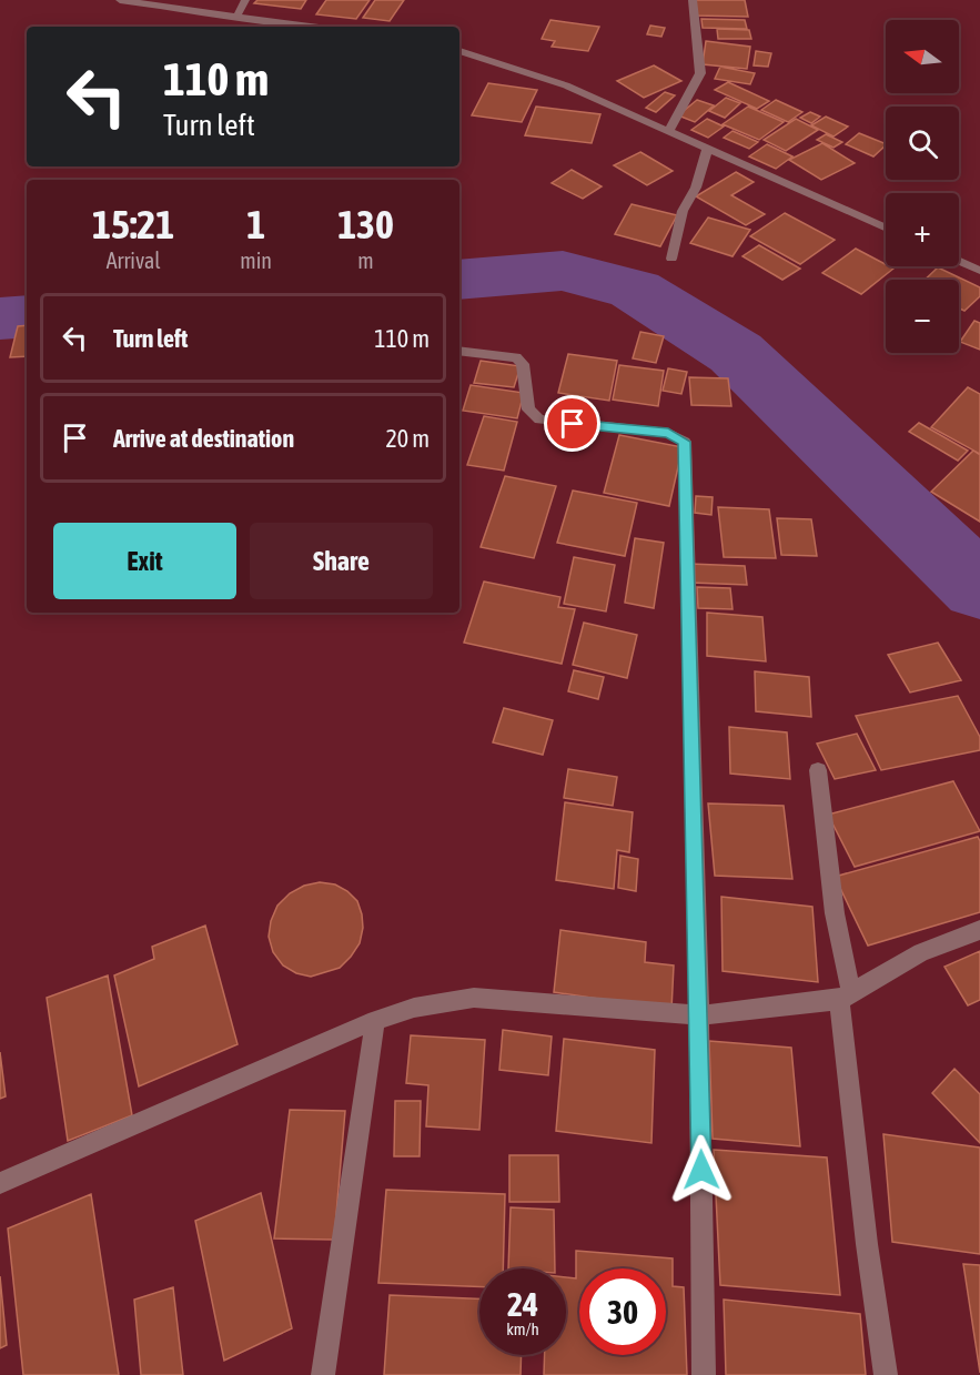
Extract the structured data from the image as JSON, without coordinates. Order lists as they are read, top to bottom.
{
  "north": "left",
  "page": {
    "map_buttons": ["+", "−"],
    "turn": ["110 m", "Turn left"],
    "eta": [
      "15:21",
      "Arrival",
      "1",
      "min",
      "130",
      "m"
    ],
    "list": [
      {
        "name": "Turn left",
        "value": "110 m"
      },
      {
        "name": "Arrive at destination",
        "value": "20 m"
      }
    ],
    "buttons": ["Exit", "Share"],
    "speed": "24 km/h",
    "limit": "30"
  }
}
